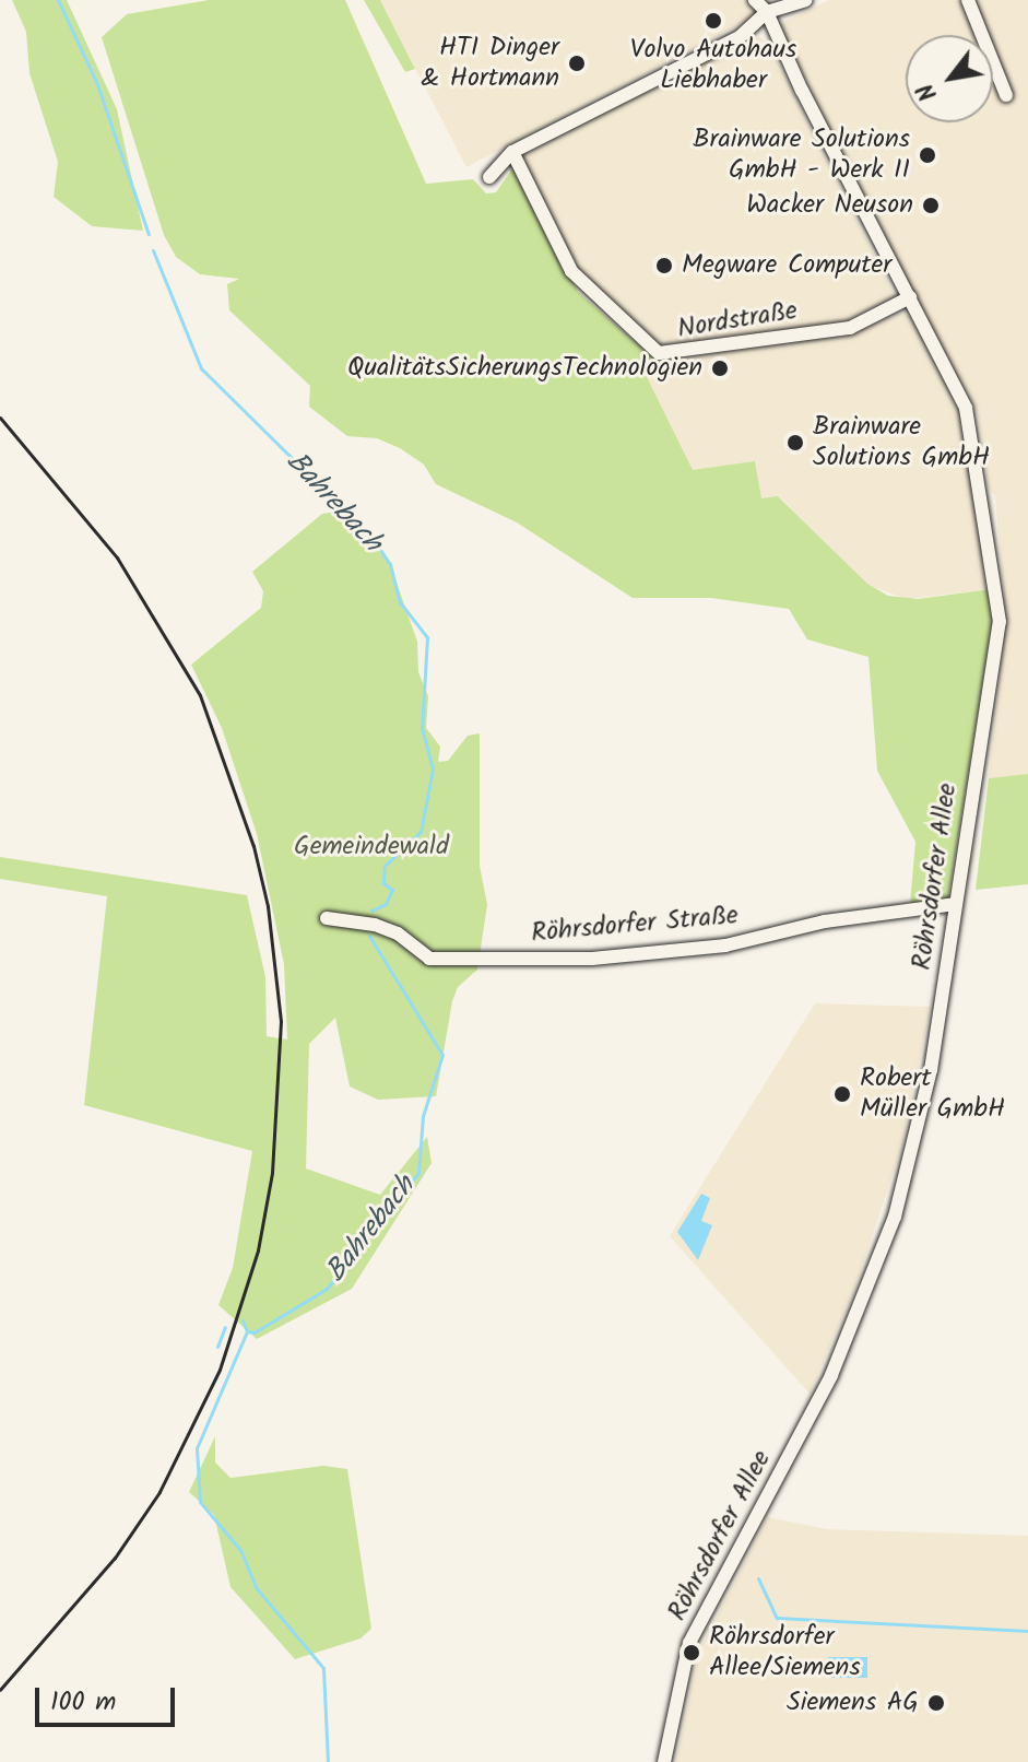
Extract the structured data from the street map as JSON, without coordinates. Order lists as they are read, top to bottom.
{
  "streets": {
    "street": ["Nordstraße", "Röhrsdorfer Allee", "Röhrsdorfer Straße"]
  },
  "crossings": [
    ["Nordstraße", "Röhrsdorfer Allee"],
    ["Röhrsdorfer Allee", "Röhrsdorfer Straße"]
  ],
  "water": ["Bahrebach"],
  "parks": ["Gemeindewald"],
  "places": [
    "Volvo Autohaus Liebhaber",
    "HTI Dinger & Hortmann",
    "Brainware Solutions GmbH - Werk II",
    "Wacker Neuson",
    "Megware Computer",
    "QualitätsSicherungsTechnologien",
    "Brainware Solutions GmbH",
    "Robert Müller GmbH",
    "Röhrsdorfer Allee/Siemens",
    "Siemens AG"
  ],
  "scale_bar": "100 m",
  "north": "bottom left"
}
